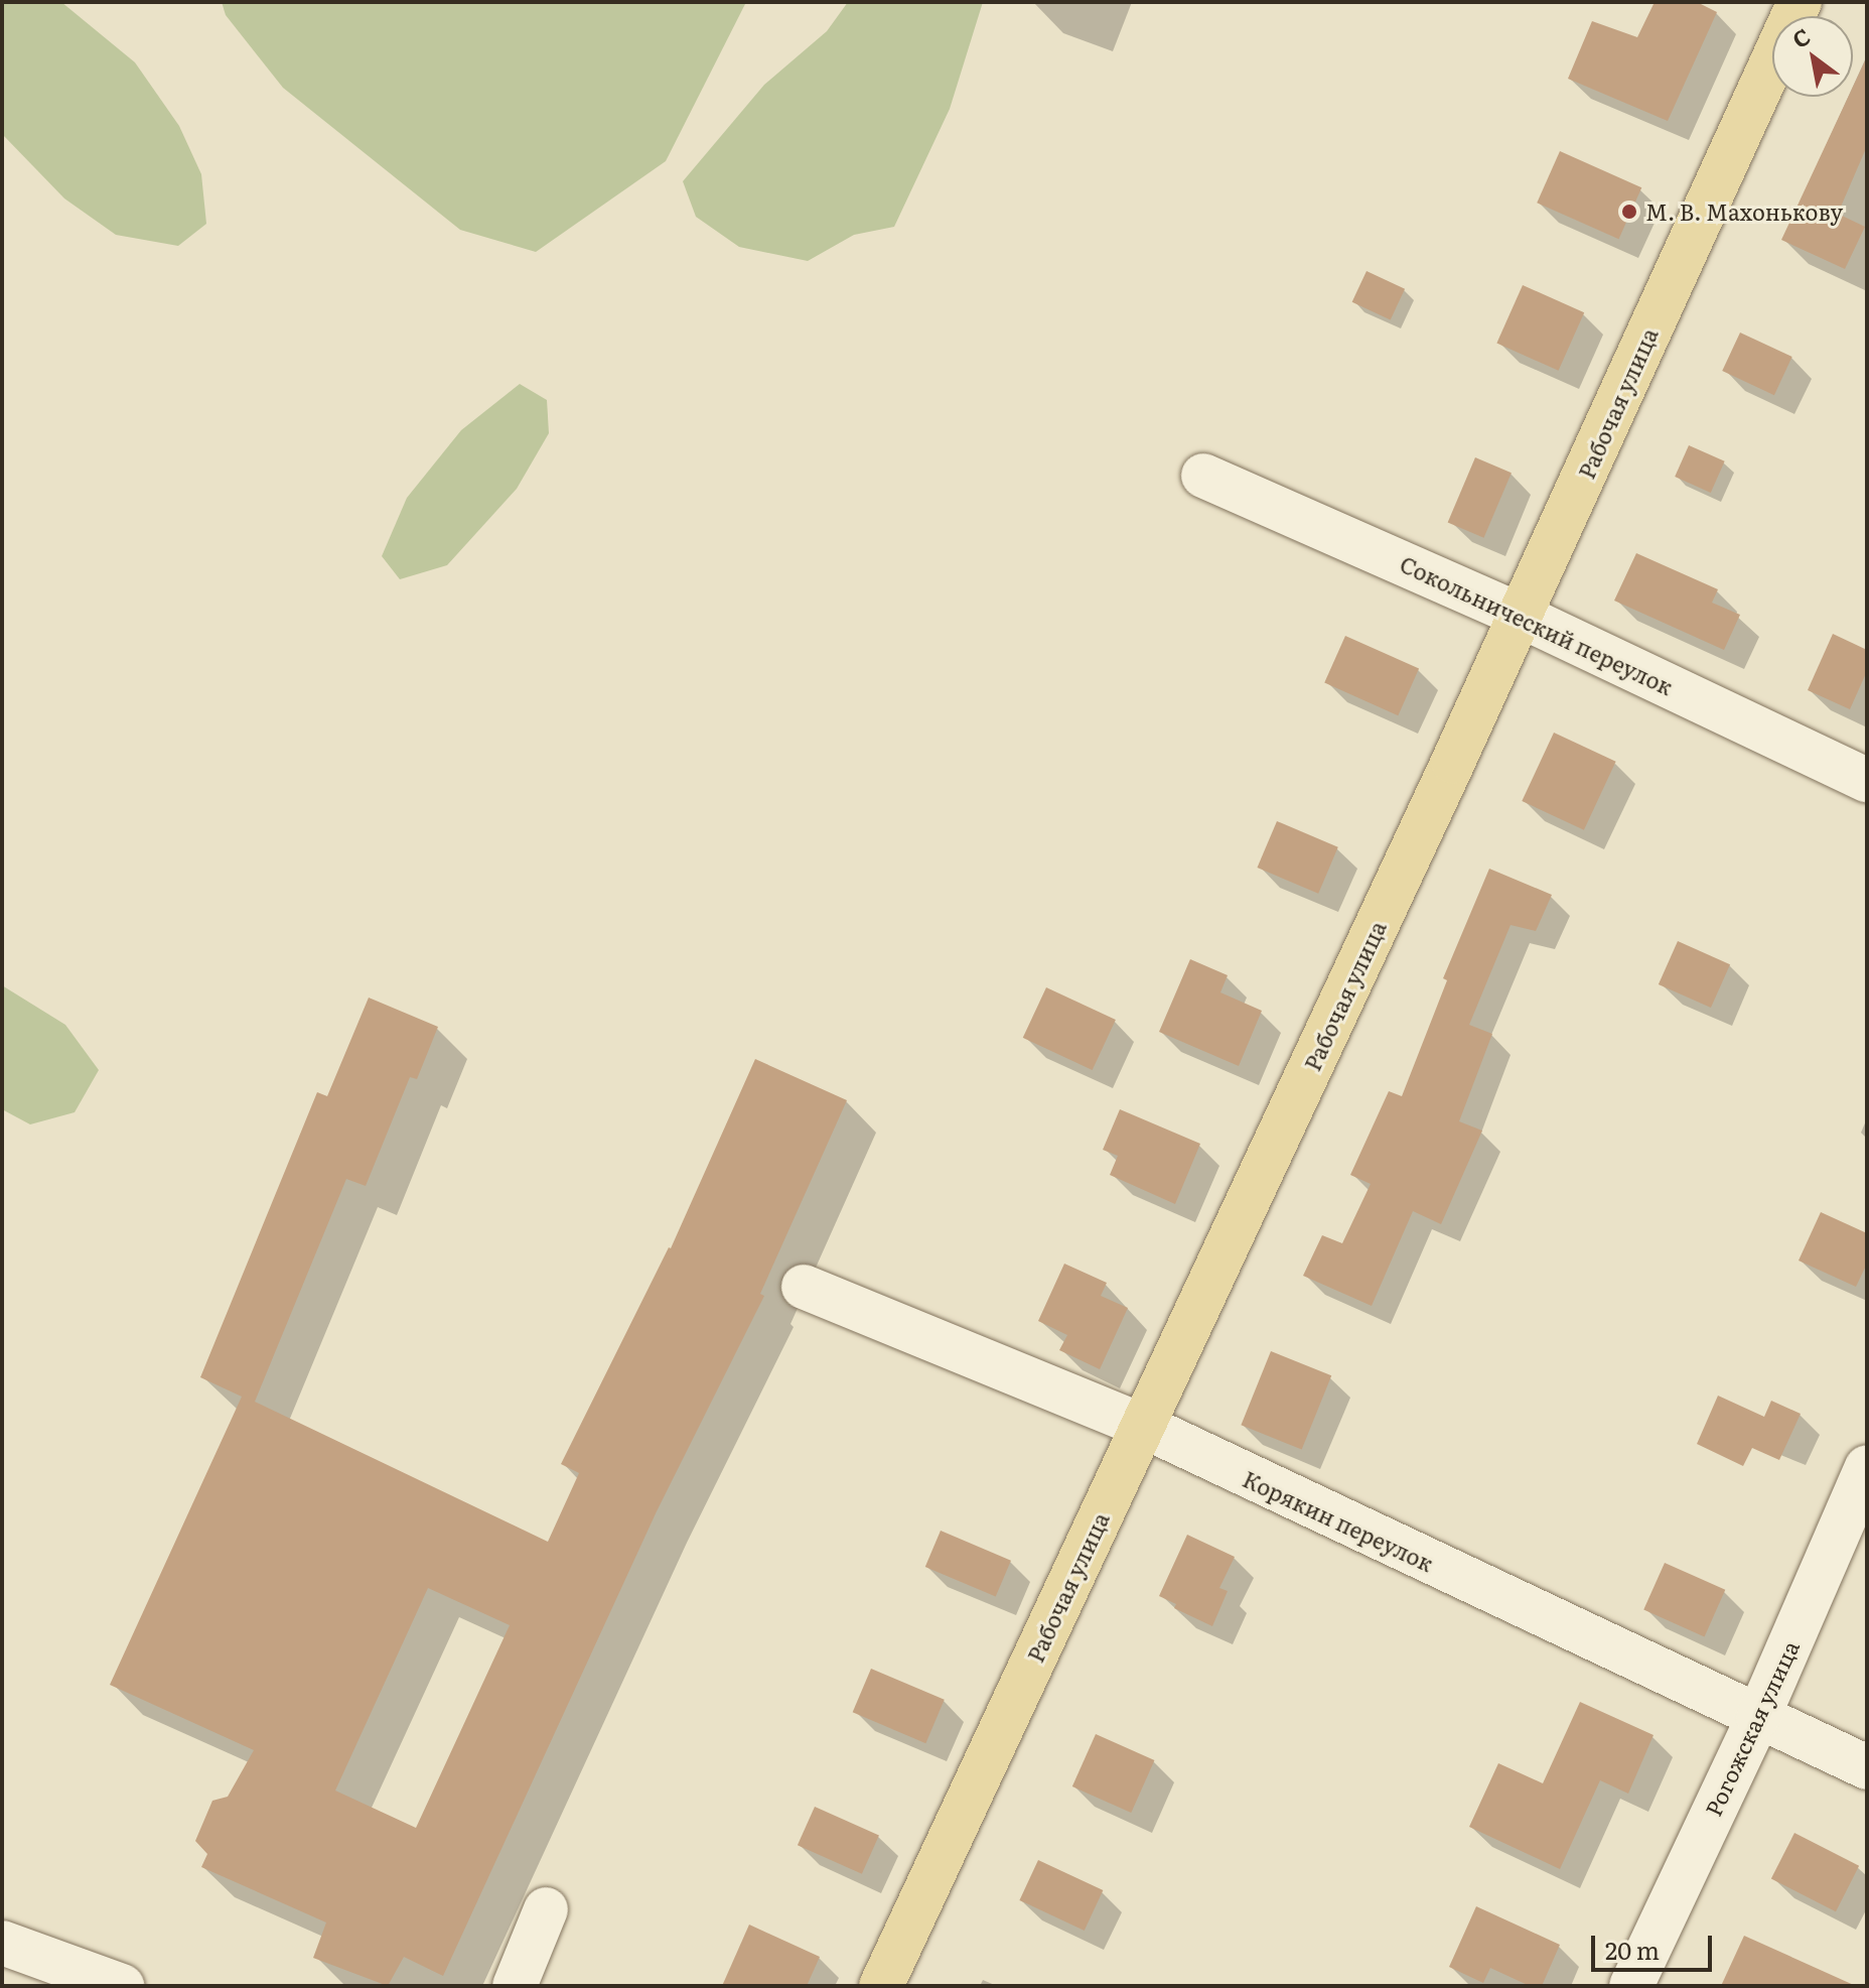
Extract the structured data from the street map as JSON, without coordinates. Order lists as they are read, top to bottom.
{
  "streets": {
    "main road": ["Рабочая улица"],
    "street": ["Сокольнический переулок", "Корякин переулок", "Рогожская улица"]
  },
  "crossings": [
    ["Рабочая улица", "Сокольнический переулок"],
    ["Рабочая улица", "Корякин переулок"],
    ["Корякин переулок", "Рогожская улица"]
  ],
  "places": ["М. В. Махонькову"],
  "scale_bar": "20 m",
  "north": "top left"
}
